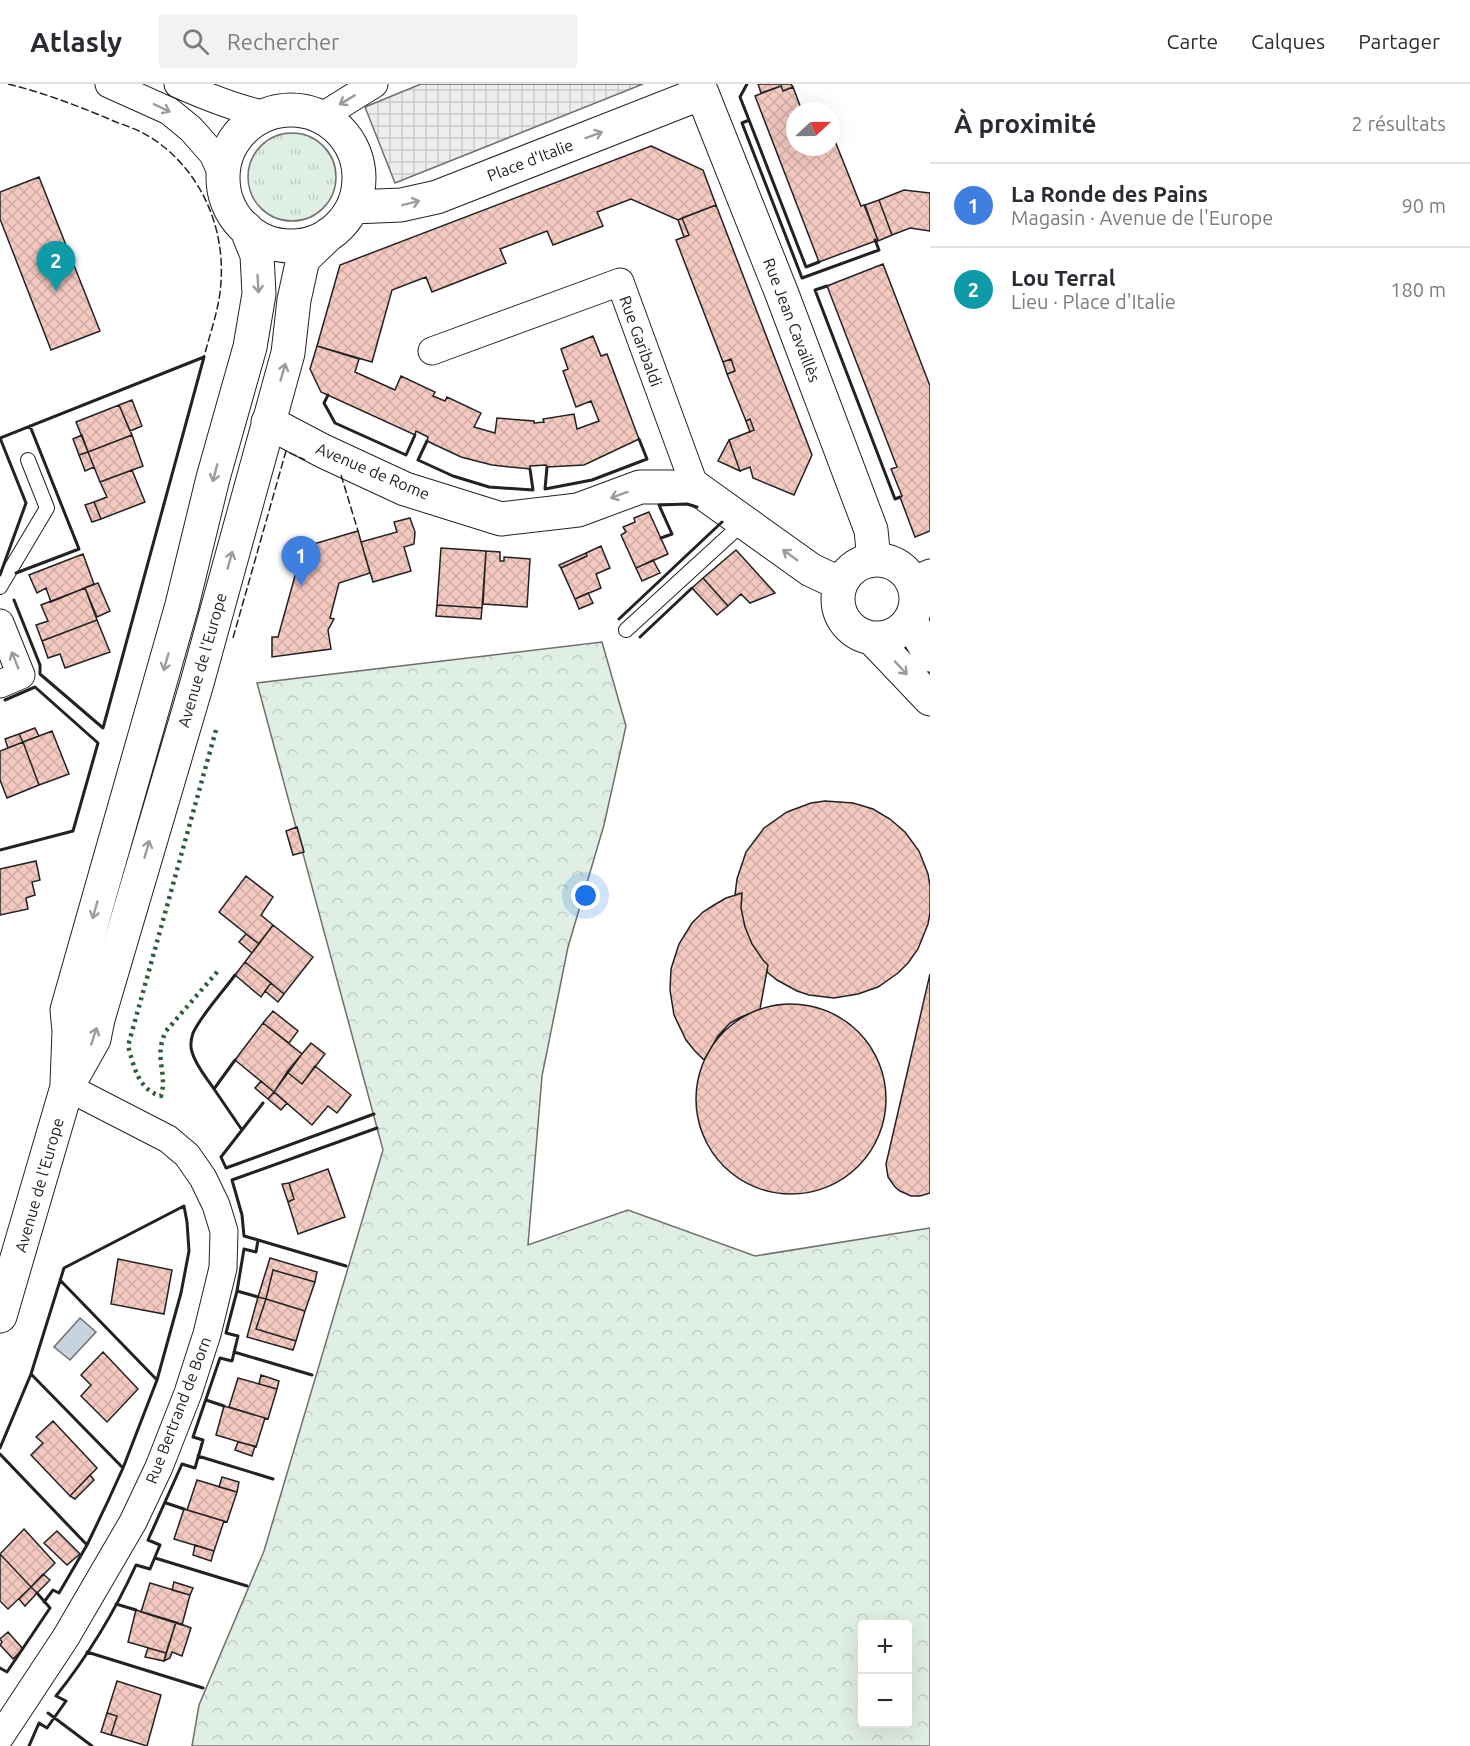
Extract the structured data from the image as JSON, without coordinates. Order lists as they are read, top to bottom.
{
  "streets": {
    "main road": [
      "Place d'Italie",
      "Rue Jean Cavaillès",
      "Avenue de Rome",
      "Avenue de l'Europe"
    ],
    "street": ["Rue Garibaldi", "Rue Bertrand de Born"]
  },
  "crossings": [
    ["Place d'Italie", "Rue Jean Cavaillès"],
    ["Place d'Italie", "Avenue de l'Europe"],
    ["Rue Garibaldi", "Avenue de Rome"],
    ["Avenue de Rome", "Avenue de l'Europe"],
    ["Avenue de l'Europe", "Rue Bertrand de Born"]
  ],
  "one_way": ["Place d'Italie", "Avenue de Rome"],
  "north": "right",
  "page": {
    "header": "Atlasly",
    "search": "Rechercher",
    "nav": ["Carte", "Calques", "Partager"],
    "heading": ["À proximité", "2 résultats"],
    "list": [
      {
        "mark": "1",
        "name": "La Ronde des Pains",
        "note": "Magasin · Avenue de l'Europe",
        "value": "90 m"
      },
      {
        "mark": "2",
        "name": "Lou Terral",
        "note": "Lieu · Place d'Italie",
        "value": "180 m"
      }
    ],
    "pins": ["2", "1"],
    "map_buttons": ["+", "−"]
  }
}
